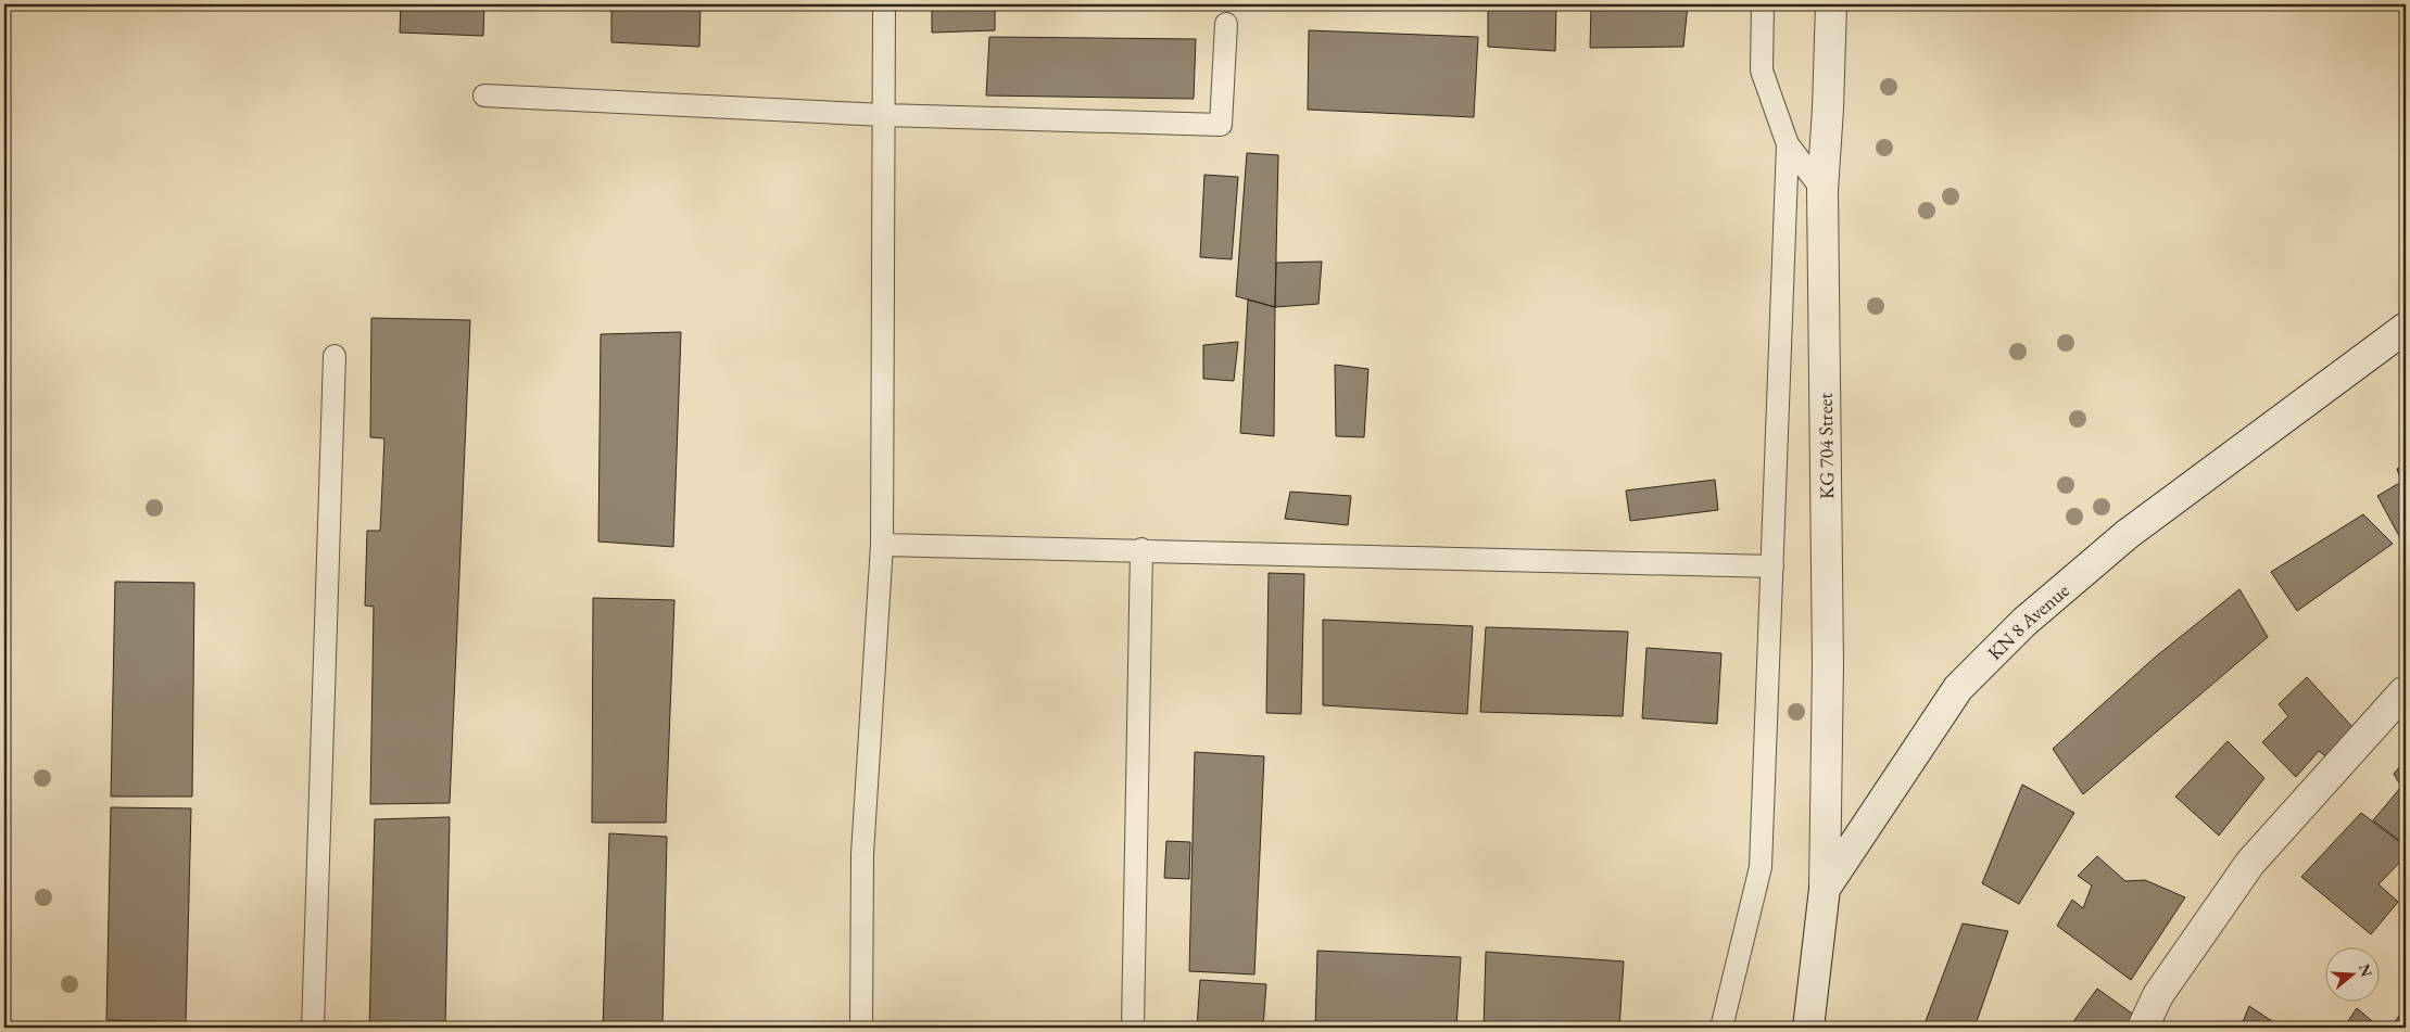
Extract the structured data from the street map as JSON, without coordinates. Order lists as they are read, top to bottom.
{
  "streets": {
    "street": ["KG 704 Street", "KN 8 Avenue"]
  },
  "crossings": [
    ["KG 704 Street", "KN 8 Avenue"]
  ],
  "north": "right"
}
